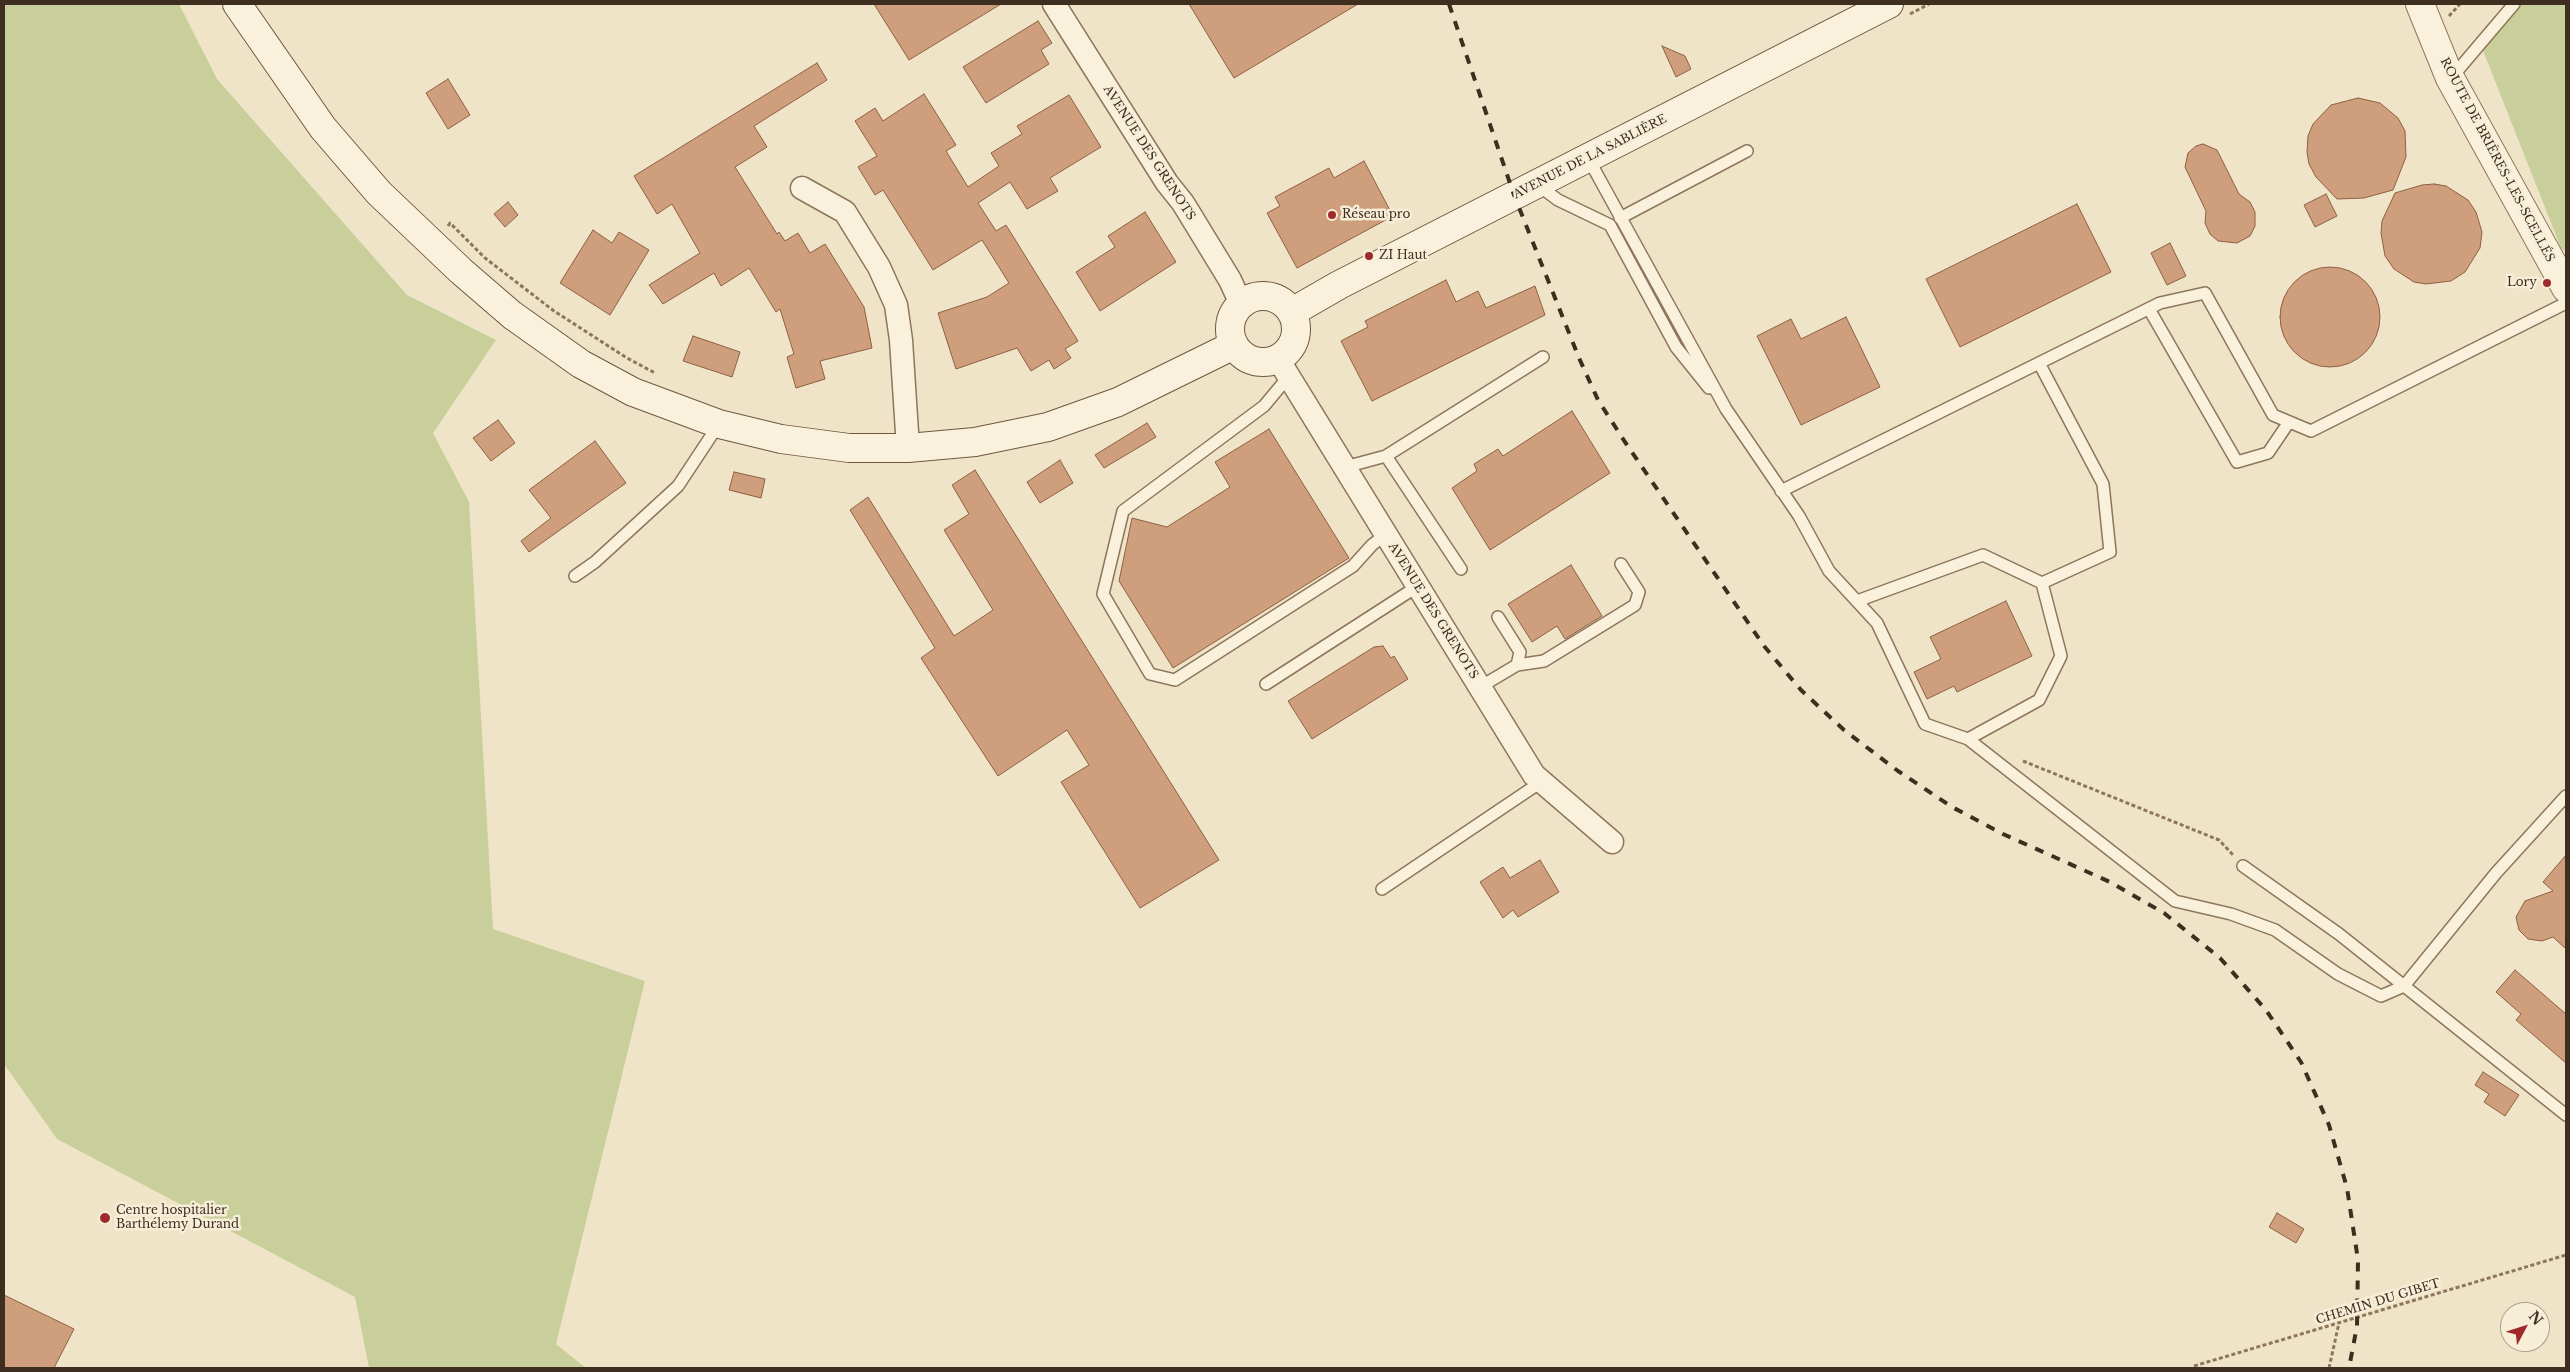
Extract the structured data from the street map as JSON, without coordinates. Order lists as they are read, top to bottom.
{
  "streets": {
    "main road": ["AVENUE DE LA SABLIÈRE", "ROUTE DE BRIÈRES-LES-SCELLÉS"],
    "street": ["AVENUE DES GRENOTS"],
    "path": ["CHEMIN DU GIBET"]
  },
  "crossings": [
    ["AVENUE DES GRENOTS", "AVENUE DE LA SABLIÈRE"]
  ],
  "places": [
    "Réseau pro",
    "ZI Haut",
    "Lory",
    "Centre hospitalier Barthélemy Durand"
  ],
  "north": "top right"
}
